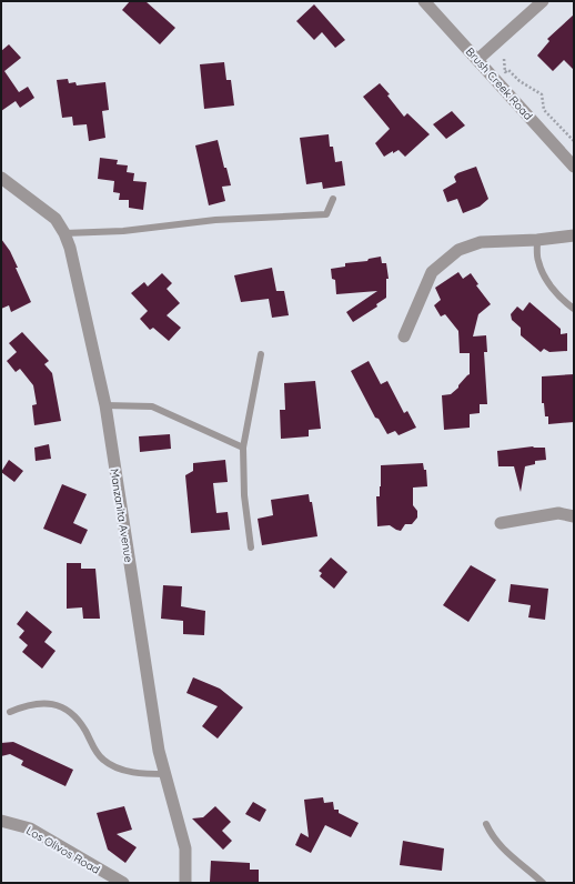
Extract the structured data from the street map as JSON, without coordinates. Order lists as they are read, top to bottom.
{
  "streets": {
    "street": ["Brush Creek Road", "Manzanita Avenue", "Los Olivos Road"]
  }
}
